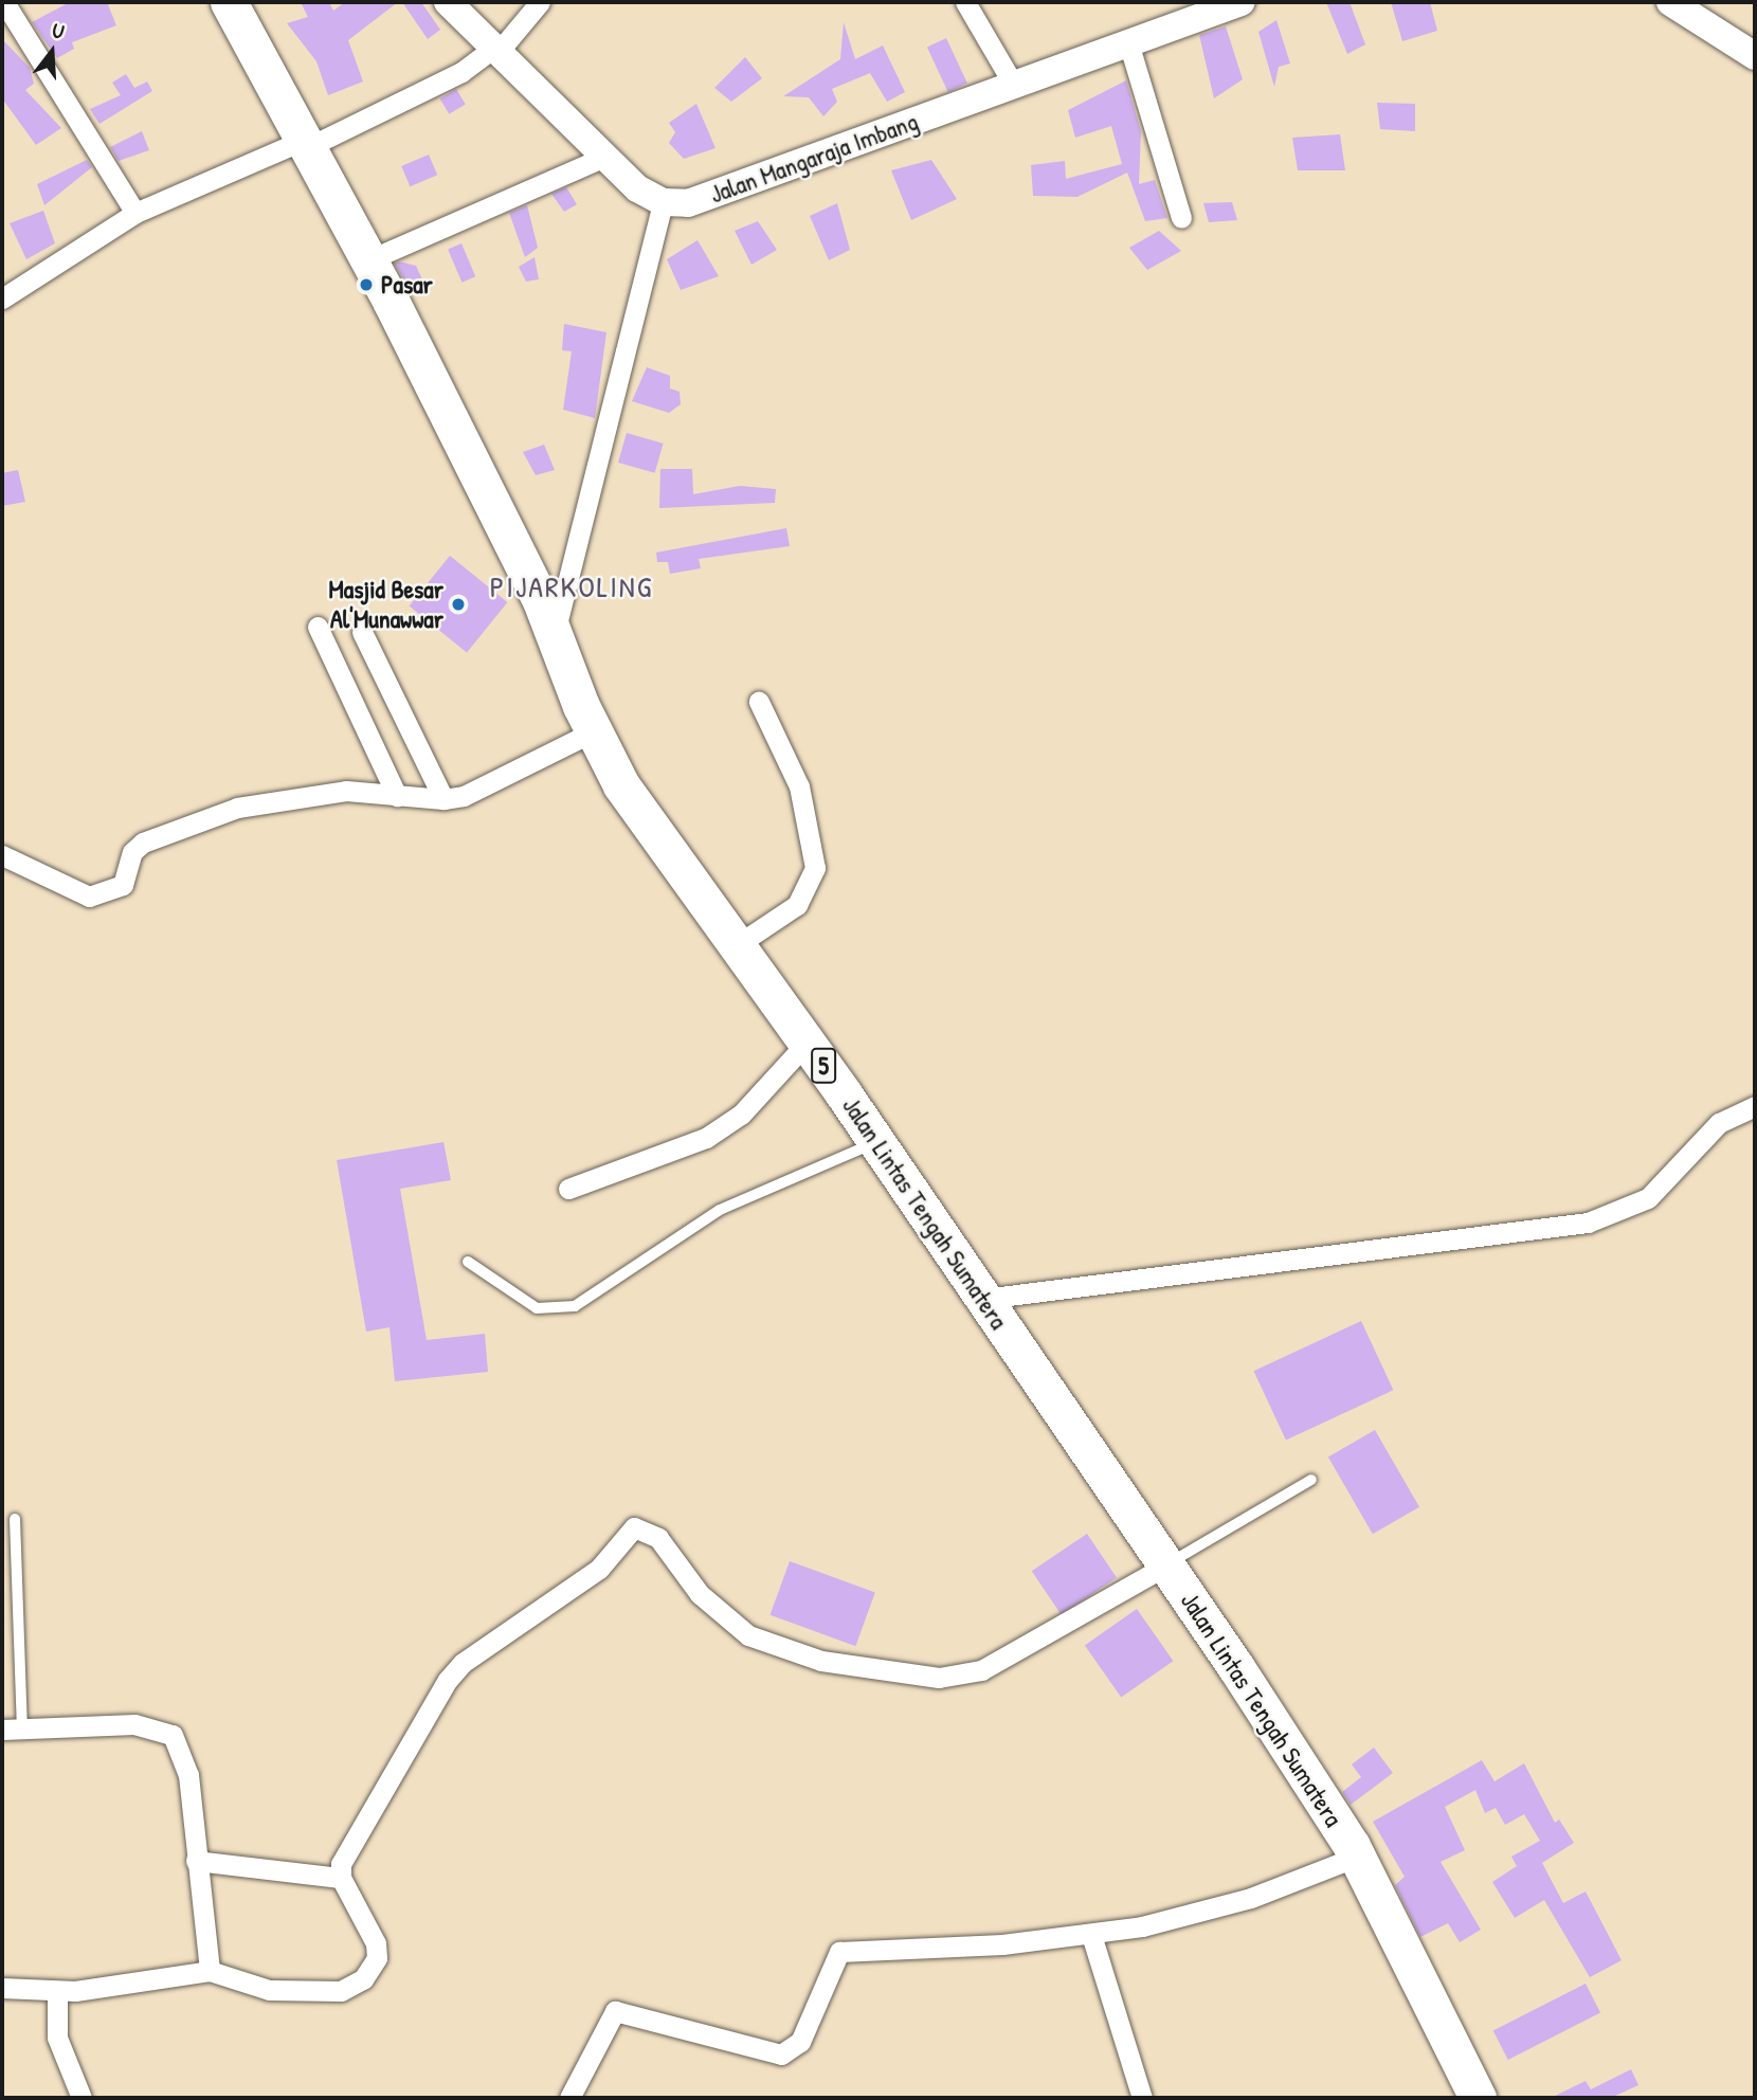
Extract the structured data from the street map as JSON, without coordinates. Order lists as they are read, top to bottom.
{
  "streets": {
    "highway": ["5", "Jalan Lintas Tengah Sumatera"],
    "street": ["Jalan Mangaraja Imbang"]
  },
  "districts": ["PIJARKOLING"],
  "places": ["Pasar", "Masjid Besar Al'Munawwar"],
  "north": "top"
}
